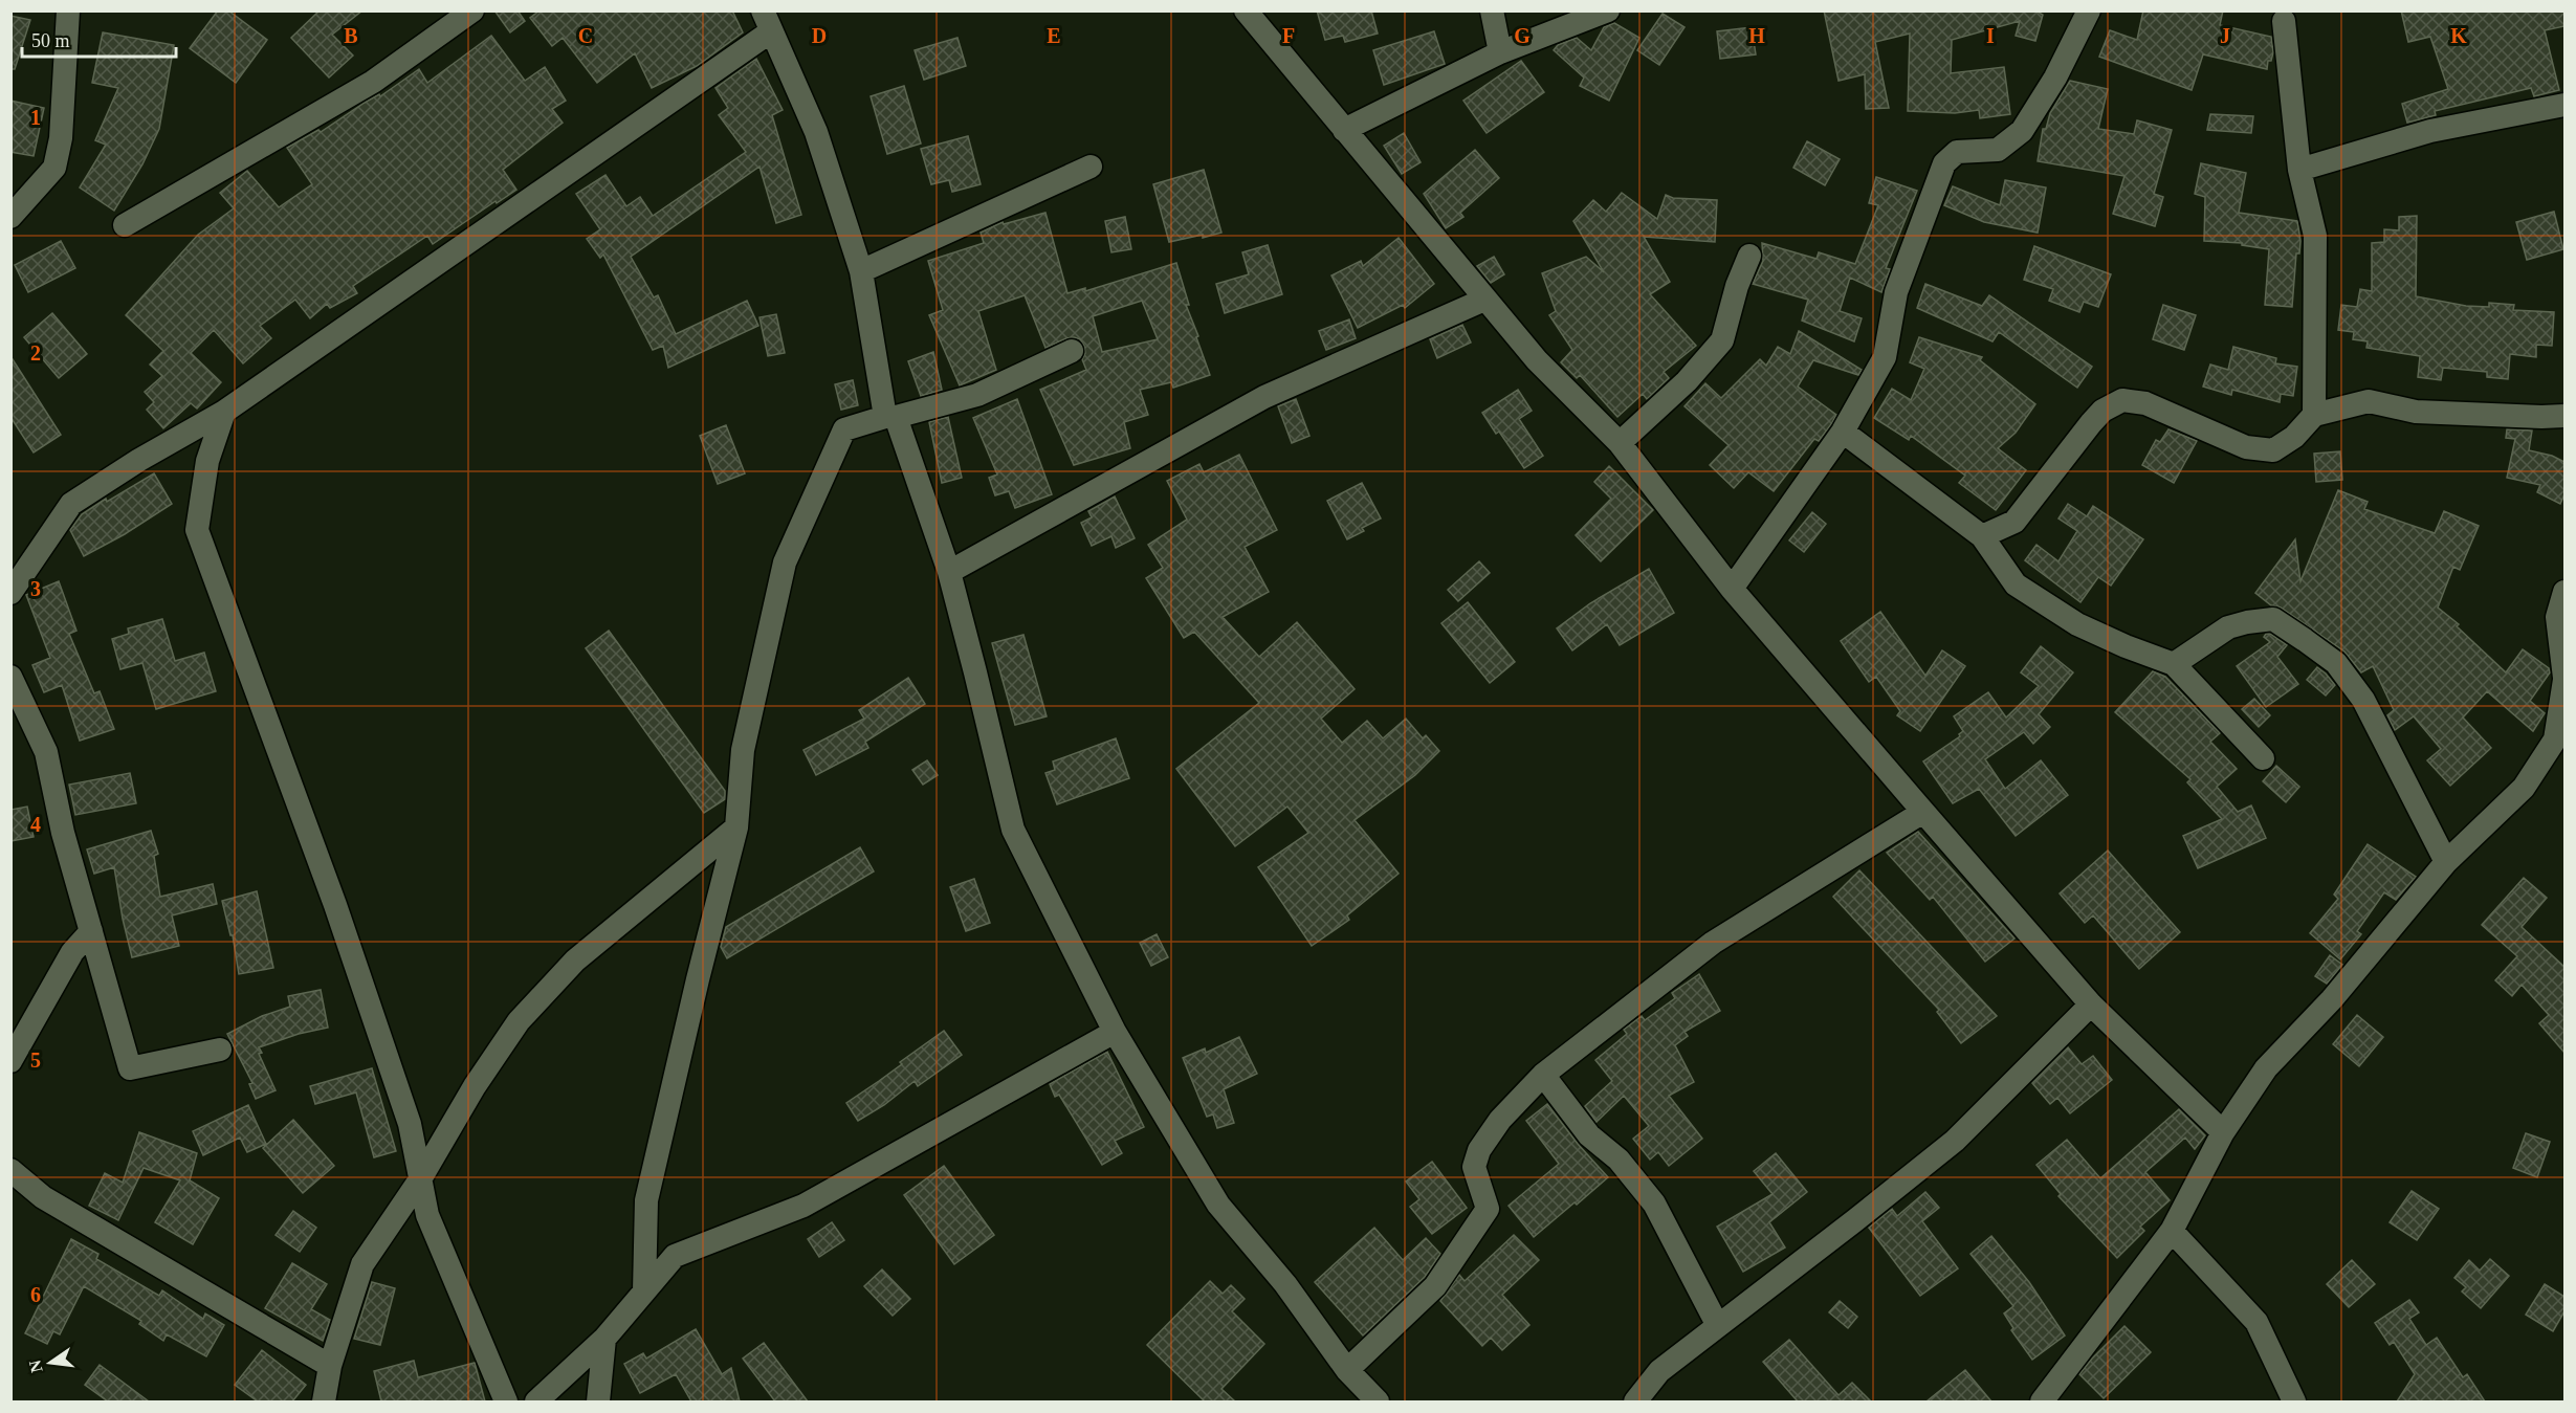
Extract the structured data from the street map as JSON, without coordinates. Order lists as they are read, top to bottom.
{
  "scale_bar": "50 m",
  "north": "left",
  "grid": {
    "columns": [
      "B",
      "C",
      "D",
      "E",
      "F",
      "G",
      "H",
      "I",
      "J",
      "K"
    ],
    "rows": [
      "1",
      "2",
      "3",
      "4",
      "5",
      "6"
    ]
  }
}
